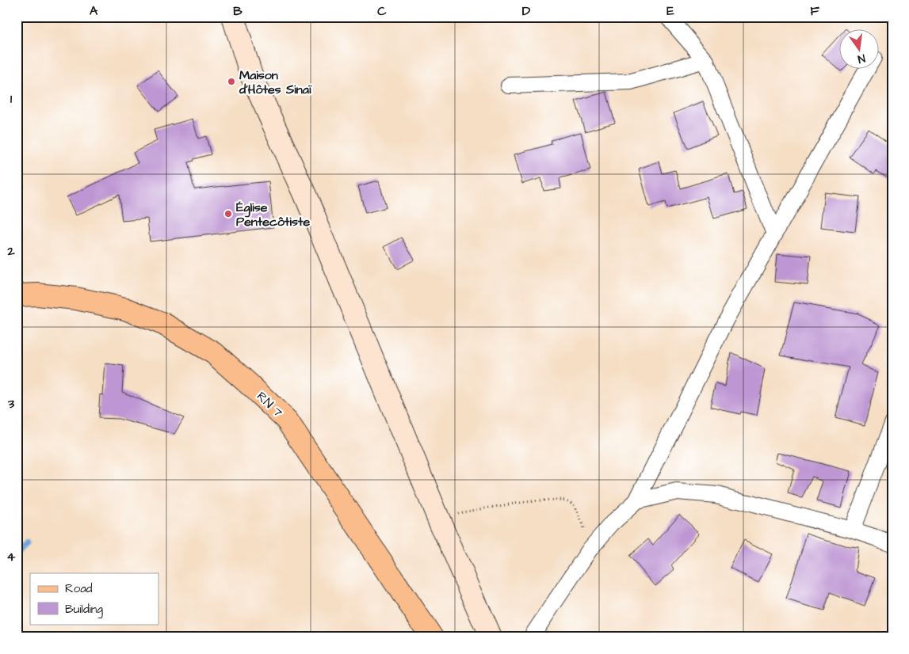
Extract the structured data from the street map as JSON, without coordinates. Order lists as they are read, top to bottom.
{
  "streets": {
    "main road": ["RN 7"]
  },
  "places": ["Maison d'Hôtes Sinaï", "Église Pentecôtiste"],
  "legend": ["Road", "Building"],
  "north": "bottom",
  "grid": {
    "columns": [
      "A",
      "B",
      "C",
      "D",
      "E",
      "F"
    ],
    "rows": [
      "1",
      "2",
      "3",
      "4"
    ]
  }
}
